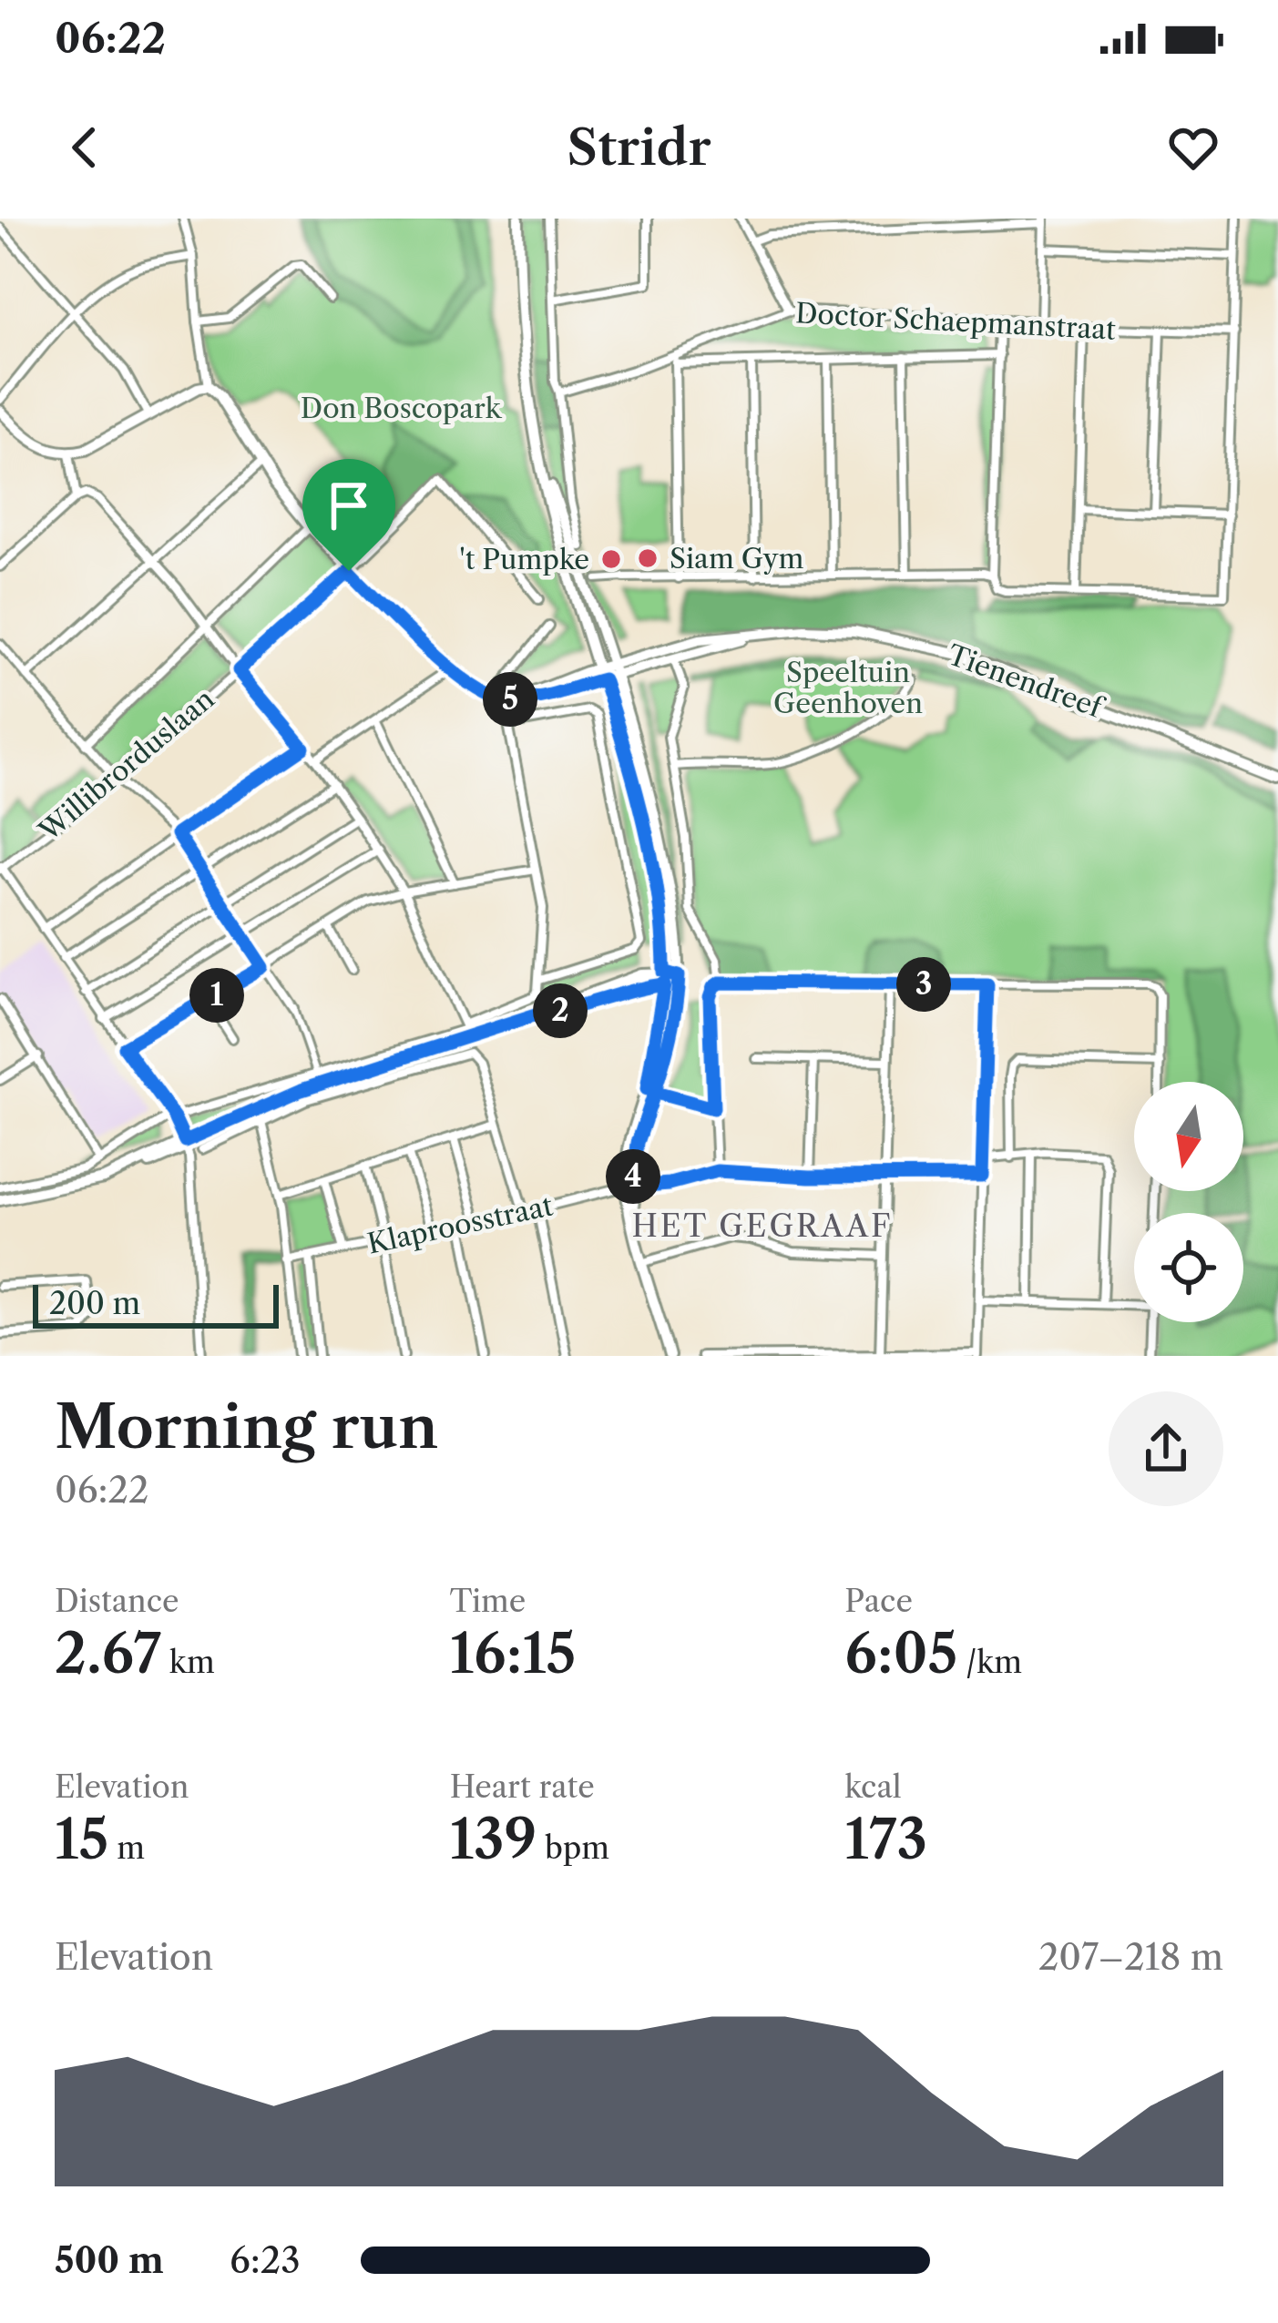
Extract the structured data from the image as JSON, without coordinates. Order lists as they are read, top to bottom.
{
  "streets": {
    "street": [
      "Doctor Schaepmanstraat",
      "Tienendreef",
      "Willibrorduslaan",
      "Klaproosstraat"
    ]
  },
  "districts": ["HET GEGRAAF"],
  "parks": ["Don Boscopark", "Speeltuin Geenhoven"],
  "places": ["Siam Gym", "'t Pumpke"],
  "scale_bar": "200 m",
  "north": "bottom",
  "page": {
    "status": "06:22",
    "header": "Stridr",
    "pins": [
      "5",
      "3",
      "1",
      "2",
      "4"
    ],
    "scale": "200 m",
    "heading": ["Morning run", "06:22"],
    "stats": [
      ["Distance", "2.67 km"],
      ["Time", "16:15"],
      ["Pace", "6:05 /km"],
      ["Elevation", "15 m"],
      ["Heart rate", "139 bpm"],
      ["kcal", "173"]
    ],
    "chart": ["Elevation", "207–218 m"],
    "list": [
      {
        "name": "500 m",
        "note": "6:23"
      }
    ]
  }
}
